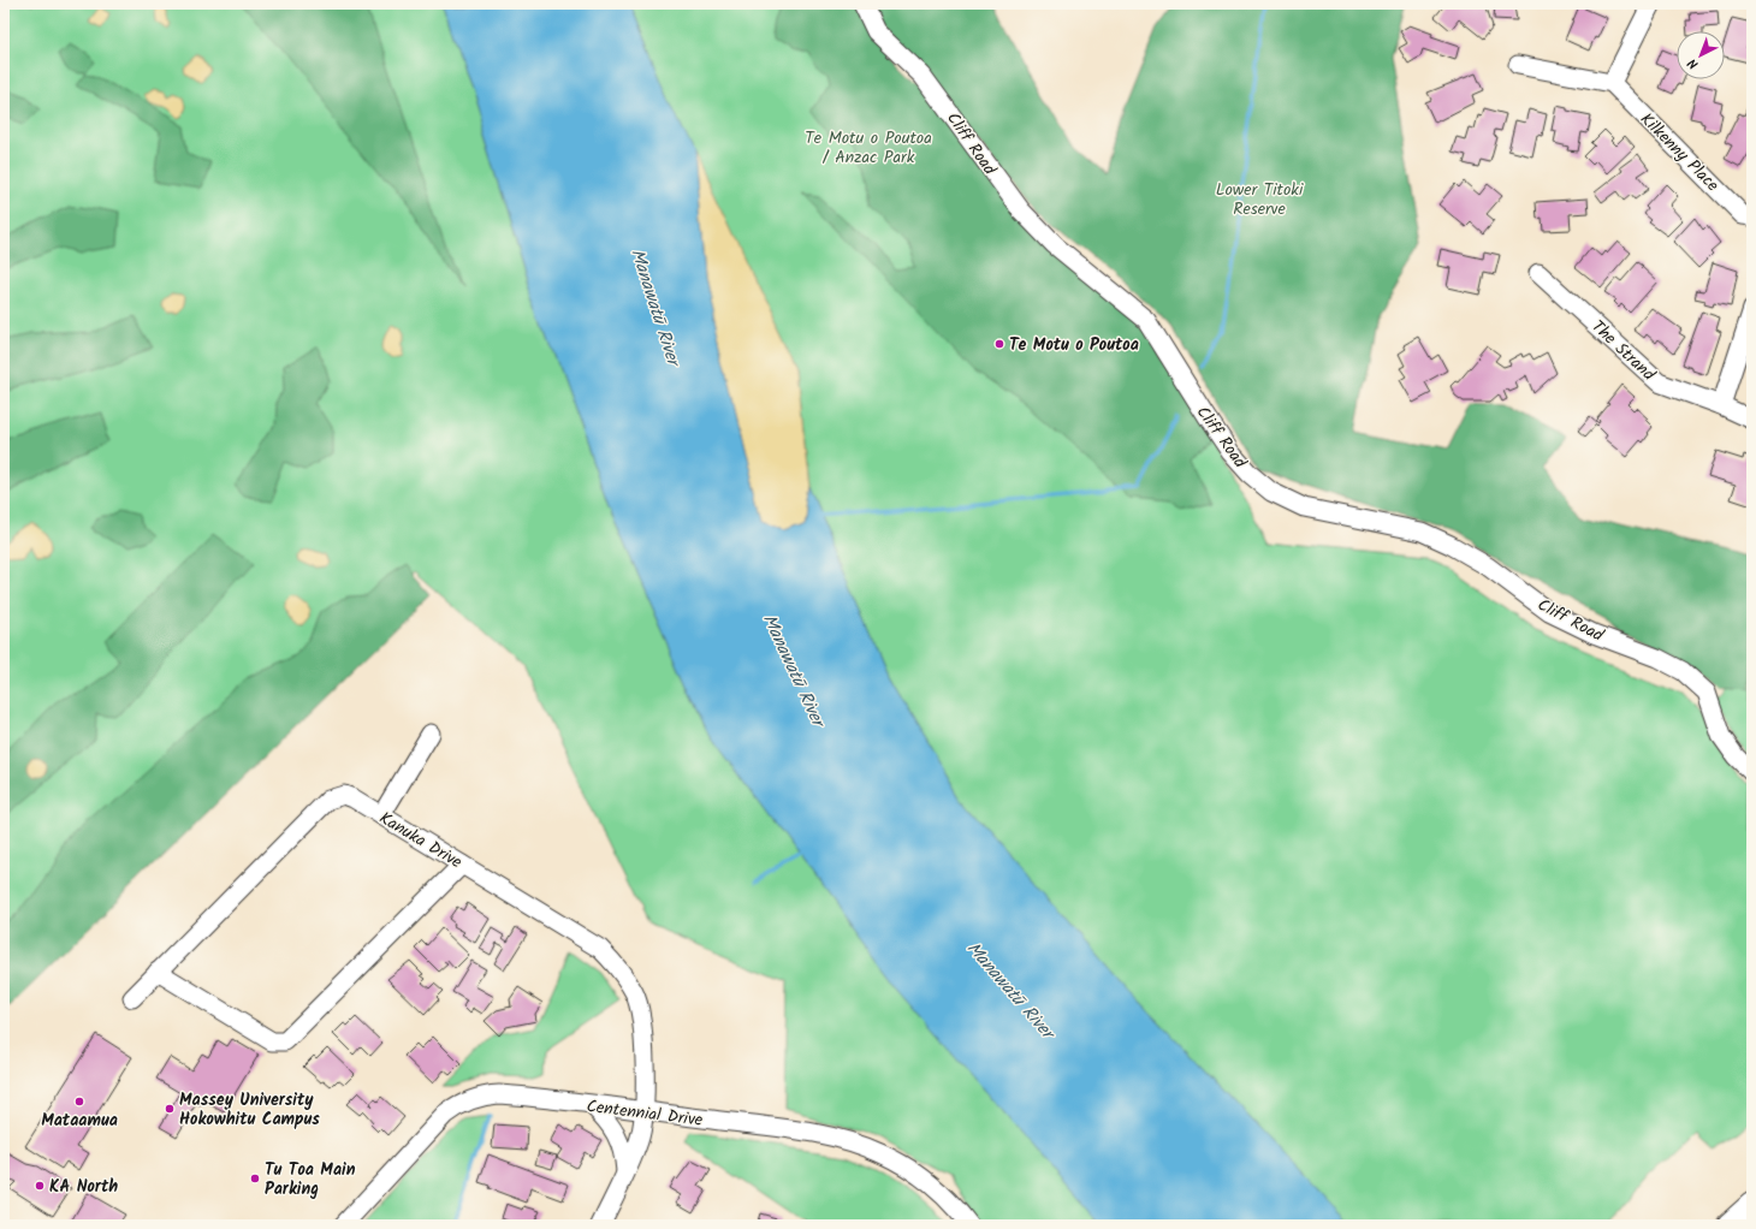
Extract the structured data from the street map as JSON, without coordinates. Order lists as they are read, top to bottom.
{
  "streets": {
    "street": [
      "Cliff Road",
      "Kilkenny Place",
      "The Strand",
      "Kanuka Drive",
      "Centennial Drive"
    ]
  },
  "crossings": [
    ["Kanuka Drive", "Centennial Drive"]
  ],
  "water": ["Manawatū River"],
  "parks": ["Te Motu o Poutoa / Anzac Park", "Lower Titoki Reserve"],
  "places": [
    "Te Motu o Poutoa",
    "Mataamua",
    "Massey University Hokowhitu Campus",
    "Tu Toa Main Parking",
    "KA North"
  ],
  "north": "bottom left"
}
